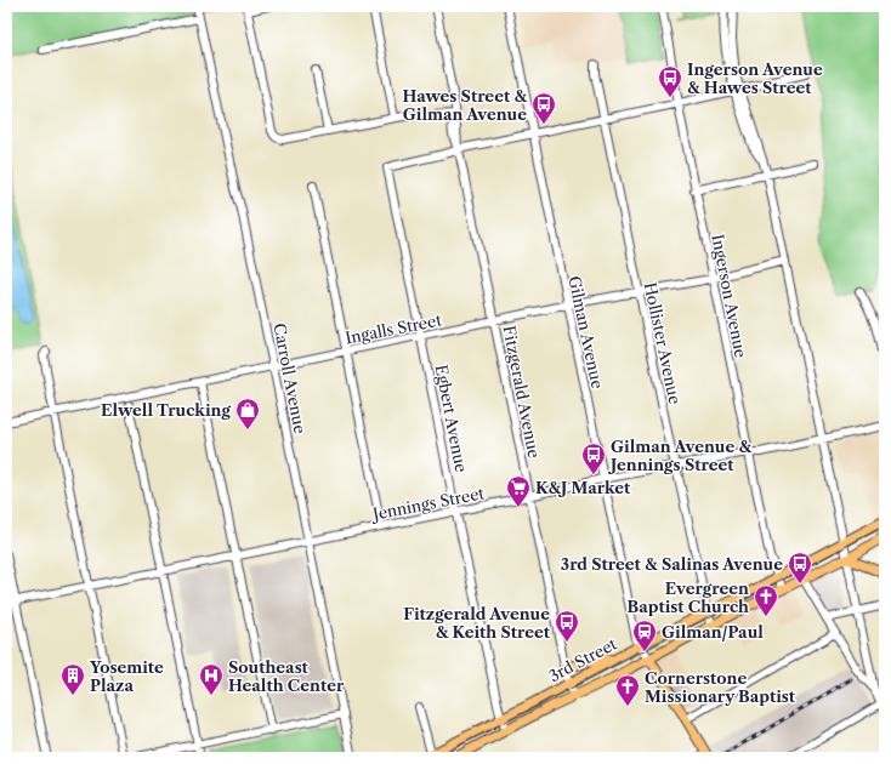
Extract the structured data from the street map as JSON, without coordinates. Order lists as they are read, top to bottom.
{
  "streets": {
    "main road": ["3rd Street"],
    "street": [
      "Ingerson Avenue",
      "Ingalls Street",
      "Gilman Avenue",
      "Hollister Avenue",
      "Carroll Avenue",
      "Fitzgerald Avenue",
      "Egbert Avenue",
      "Jennings Street"
    ]
  },
  "crossings": [
    ["Ingerson Avenue", "Ingalls Street"],
    ["Ingerson Avenue", "Jennings Street"],
    ["Ingerson Avenue", "3rd Street"],
    ["Ingalls Street", "Gilman Avenue"],
    ["Ingalls Street", "Hollister Avenue"],
    ["Ingalls Street", "Carroll Avenue"],
    ["Ingalls Street", "Fitzgerald Avenue"],
    ["Ingalls Street", "Egbert Avenue"],
    ["Gilman Avenue", "Jennings Street"],
    ["Gilman Avenue", "3rd Street"],
    ["Hollister Avenue", "Jennings Street"],
    ["Hollister Avenue", "3rd Street"],
    ["Carroll Avenue", "Jennings Street"],
    ["Fitzgerald Avenue", "Egbert Avenue"],
    ["Fitzgerald Avenue", "Jennings Street"],
    ["Fitzgerald Avenue", "3rd Street"],
    ["Egbert Avenue", "Jennings Street"],
    ["Egbert Avenue", "3rd Street"]
  ],
  "places": {
    "bus stop": [
      "Ingerson Avenue & Hawes Street",
      "Hawes Street & Gilman Avenue",
      "Gilman Avenue & Jennings Street",
      "3rd Street & Salinas Avenue",
      "Fitzgerald Avenue & Keith Street"
    ],
    "shop": ["Elwell Trucking"],
    "supermarket": ["K&J Market"],
    "church": ["Evergreen Baptist Church", "Cornerstone Missionary Baptist"],
    "station": ["Gilman/Paul"],
    "building": ["Yosemite Plaza"],
    "hospital": ["Southeast Health Center"]
  }
}
